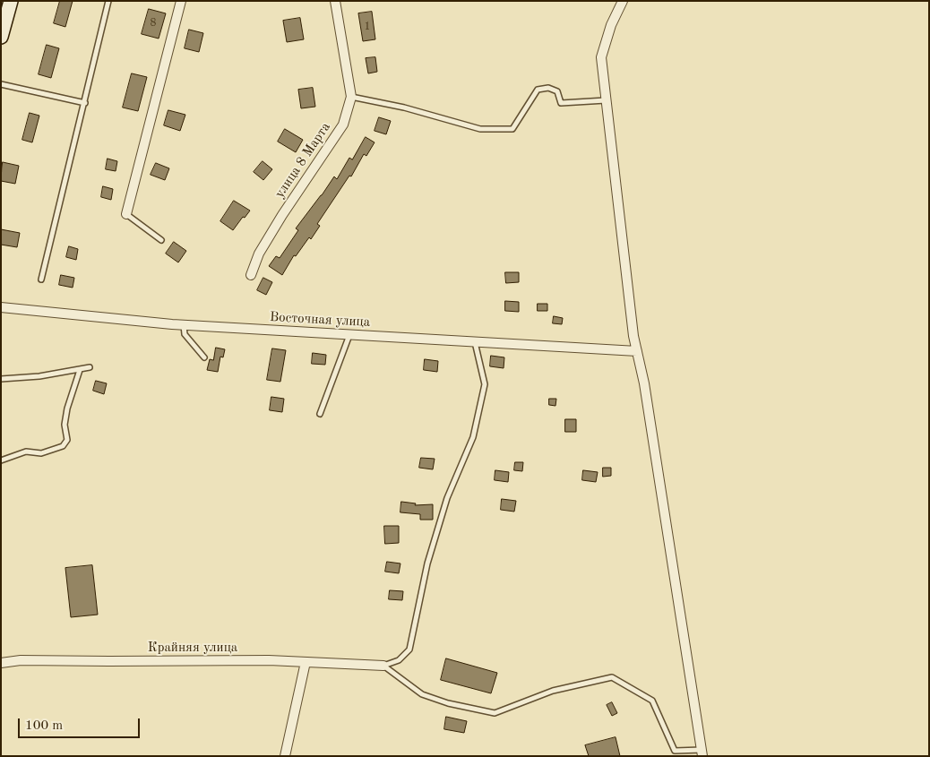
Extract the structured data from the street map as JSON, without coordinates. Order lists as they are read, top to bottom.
{
  "streets": {
    "street": ["улица 8 Марта", "Восточная улица", "Крайняя улица"]
  },
  "house_numbers": ["8", "1"],
  "scale_bar": "100 m"
}
